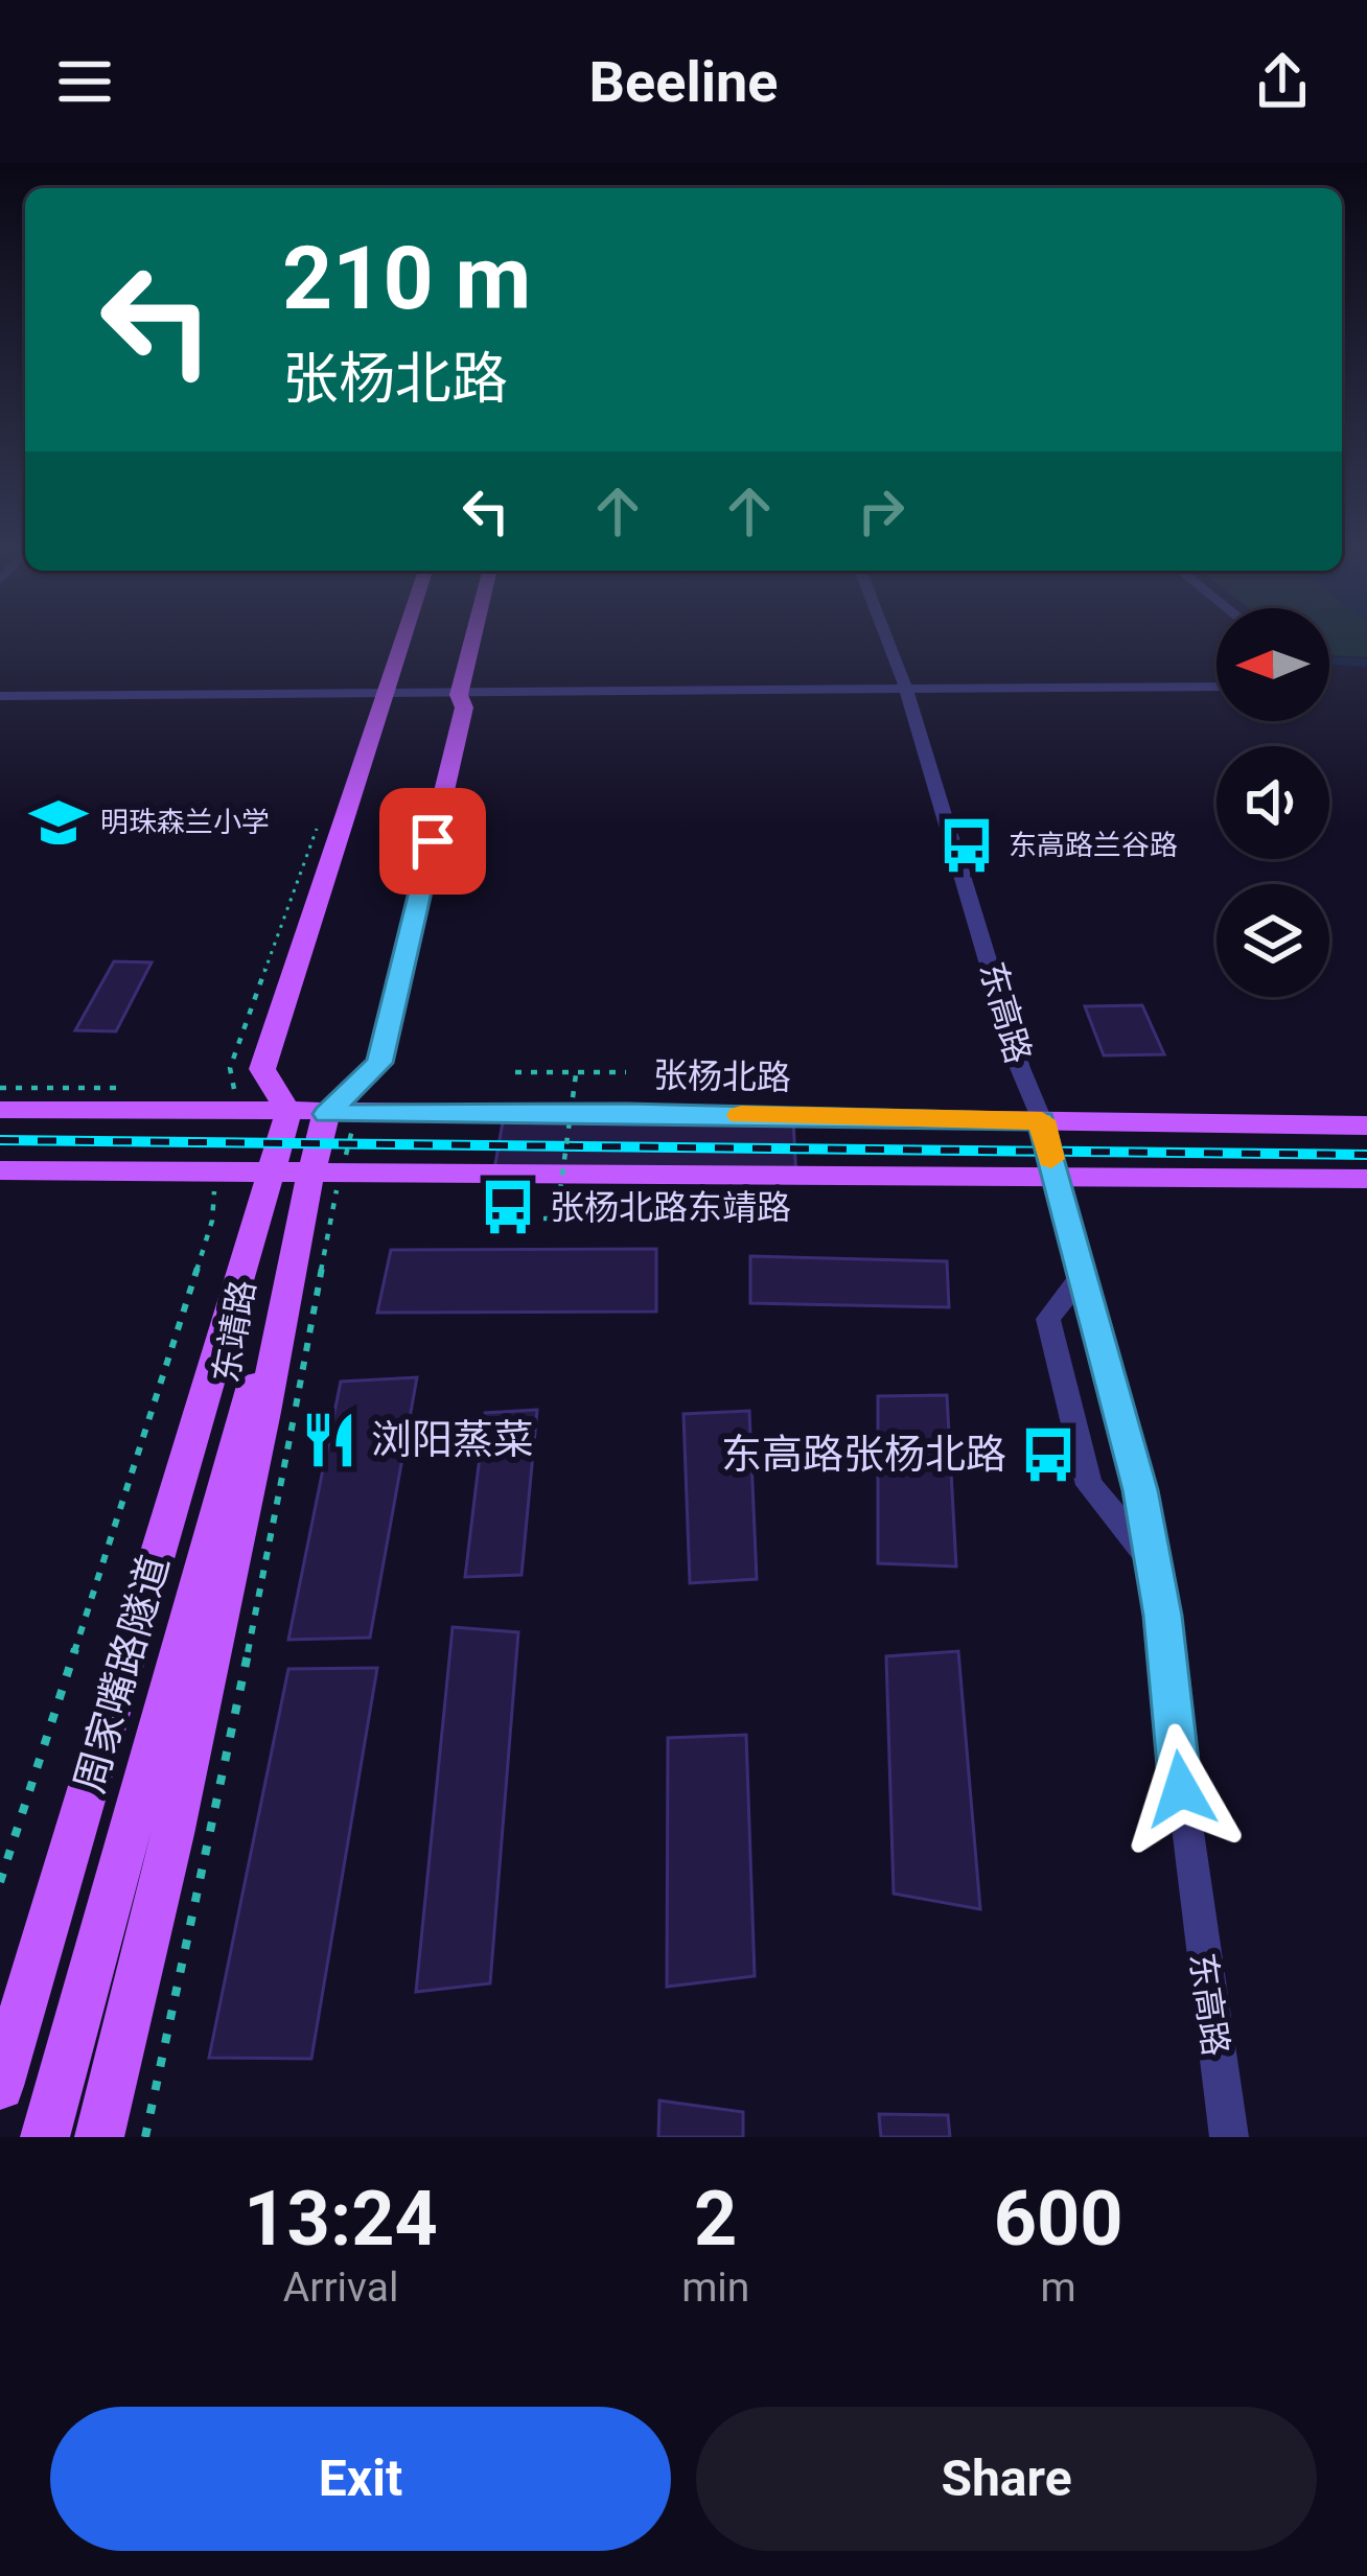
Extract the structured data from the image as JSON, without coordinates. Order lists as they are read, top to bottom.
{
  "streets": {
    "main road": ["张杨北路", "东靖路", "周家嘴路隧道"],
    "street": ["东高路"]
  },
  "crossings": [
    ["东高路", "张杨北路"],
    ["张杨北路", "东靖路"],
    ["东靖路", "周家嘴路隧道"]
  ],
  "places": {
    "school or university": ["明珠森兰小学"],
    "bus stop": ["东高路兰谷路", "张杨北路东靖路", "东高路张杨北路"],
    "restaurant": ["浏阳蒸菜"]
  },
  "north": "left",
  "page": {
    "header": "Beeline",
    "turn": ["210 m", "张杨北路"],
    "eta": [
      "13:24",
      "Arrival",
      "2",
      "min",
      "600",
      "m"
    ],
    "buttons": ["Exit", "Share"]
  }
}
